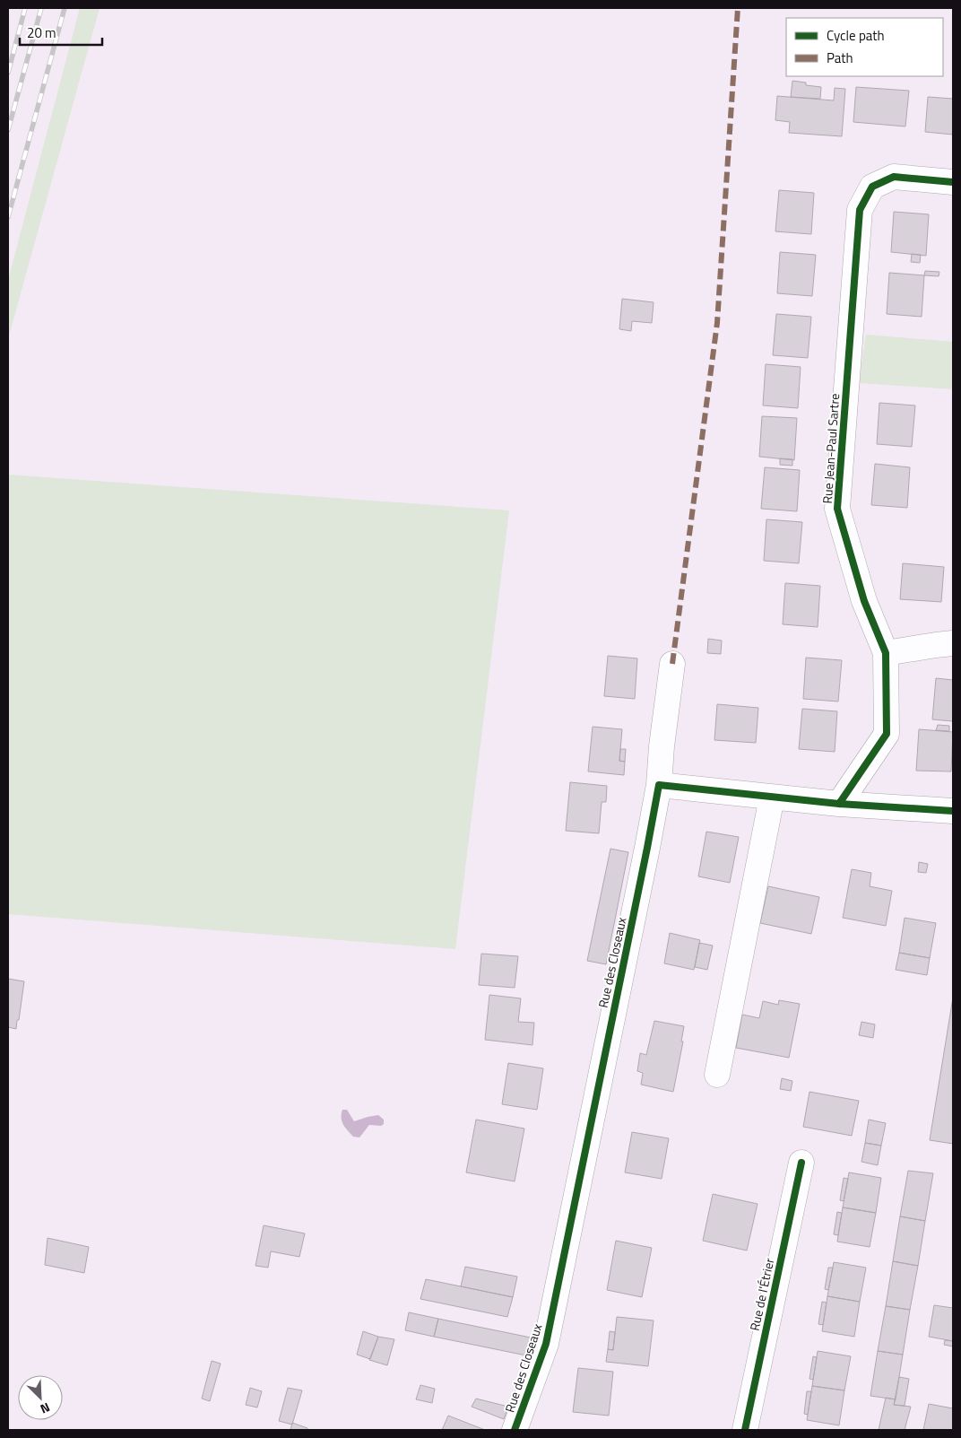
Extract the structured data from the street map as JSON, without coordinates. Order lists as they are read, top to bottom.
{
  "streets": {
    "street": ["Rue Jean-Paul Sartre", "Rue des Closeaux", "Rue de l'Étrier"]
  },
  "legend": ["Cycle path", "Path"],
  "scale_bar": "20 m",
  "north": "bottom right"
}
